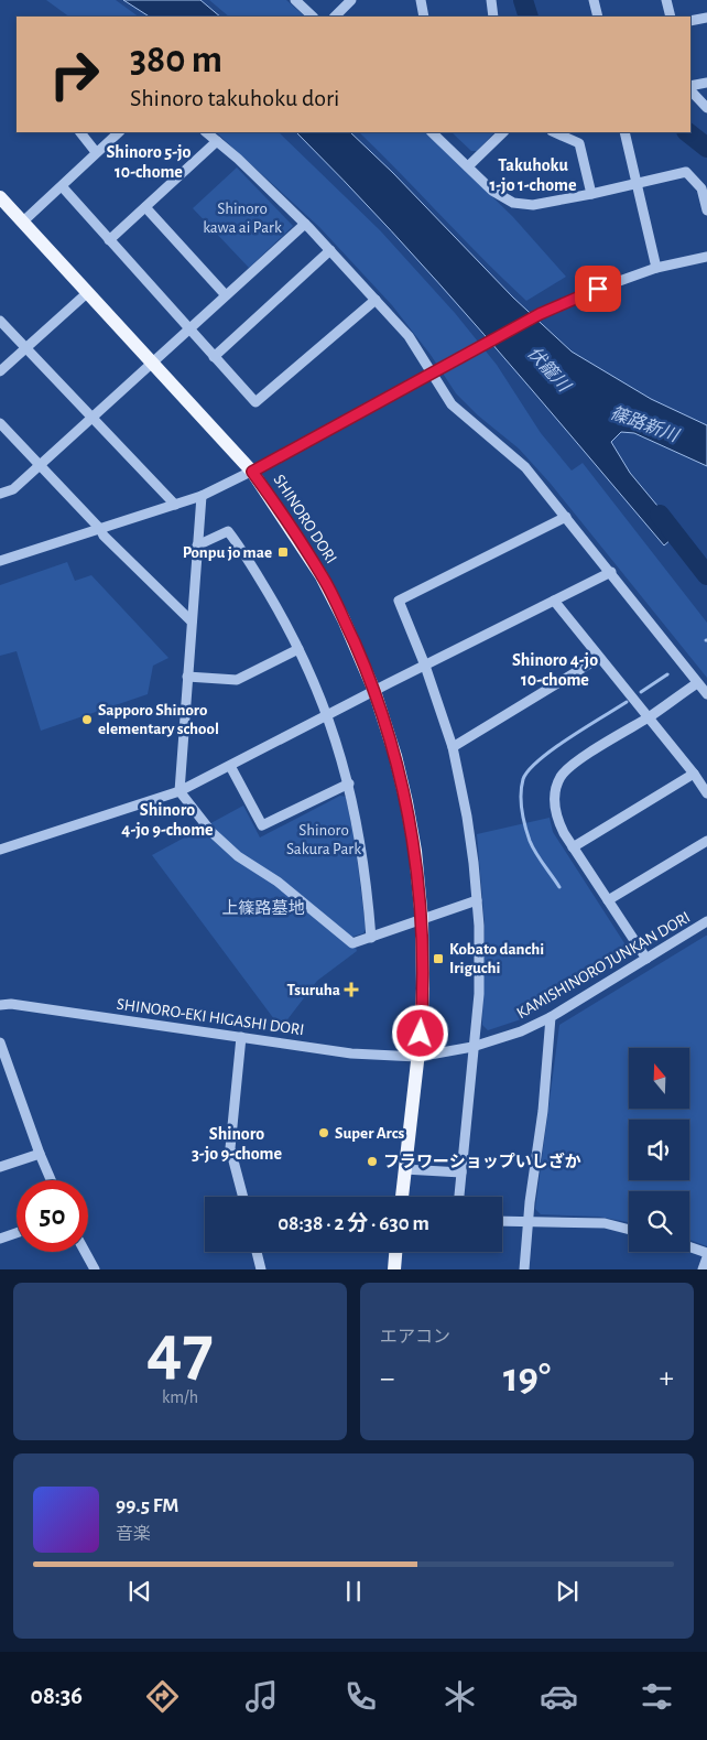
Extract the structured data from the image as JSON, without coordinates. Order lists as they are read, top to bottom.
{
  "streets": {
    "main road": ["SHINORO DORI"],
    "street": ["KAMISHINORO JUNKAN DORI", "SHINORO-EKI HIGASHI DORI"]
  },
  "crossings": [
    ["SHINORO DORI", "KAMISHINORO JUNKAN DORI"],
    ["SHINORO DORI", "SHINORO-EKI HIGASHI DORI"],
    ["KAMISHINORO JUNKAN DORI", "SHINORO-EKI HIGASHI DORI"]
  ],
  "districts": [
    "Shinoro 5-jo 10-chome",
    "Takuhoku 1-jo 1-chome",
    "Shinoro 4-jo 10-chome",
    "Shinoro 4-jo 9-chome",
    "Shinoro 3-jo 9-chome"
  ],
  "water": ["伏籠川", "篠路新川"],
  "parks": ["Shinoro kawa ai Park", "Shinoro Sakura Park", "上篠路墓地"],
  "places": {
    "transit": ["Ponpu jo mae", "Kobato danchi Iriguchi"],
    "other": ["Sapporo Shinoro elementary school", "Super Arcs", "フラワーショップいしざか"],
    "health": ["Tsuruha"]
  },
  "north": "top",
  "page": {
    "turn": ["380 m", "Shinoro takuhoku dori"],
    "limit": "50",
    "trip": "08:38 · 2 分 · 630 m",
    "tile": [
      ["47", "km/h"],
      "エアコン"
    ],
    "heat": ["−", "19°", "+"],
    "song": ["99.5 FM", "音楽"],
    "tabs": "08:36"
  }
}
